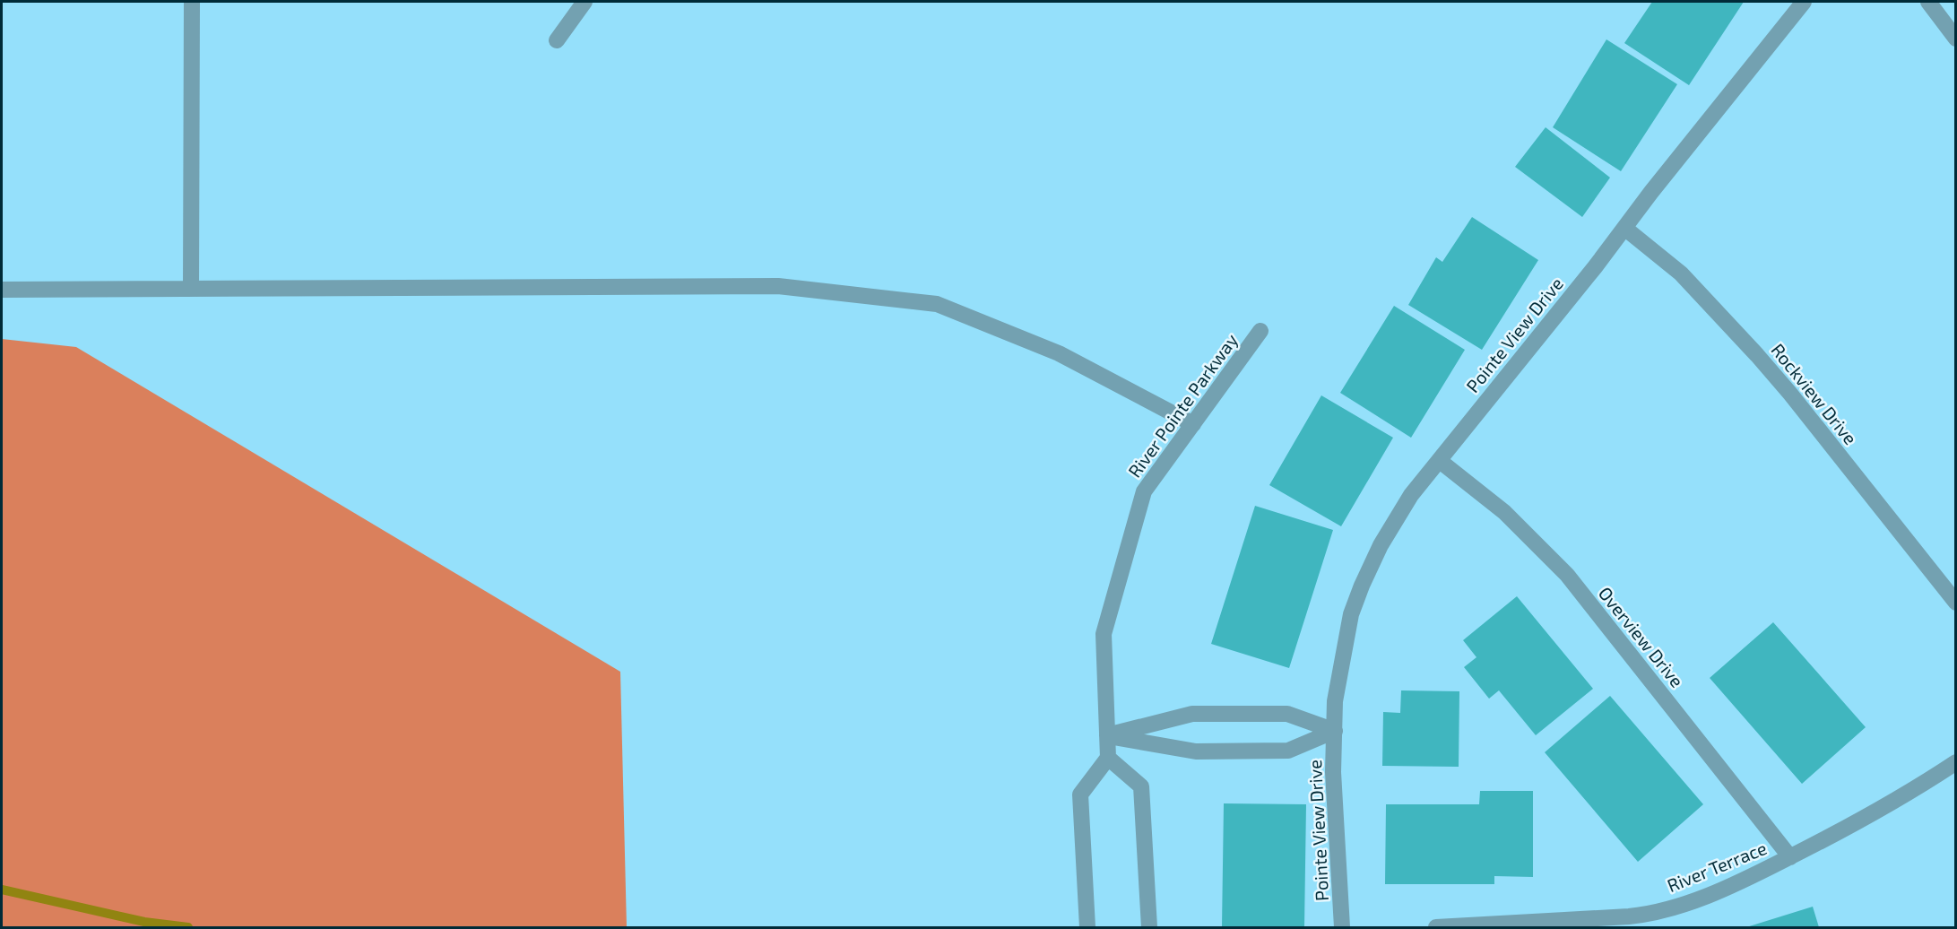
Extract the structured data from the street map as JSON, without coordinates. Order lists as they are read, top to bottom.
{
  "streets": {
    "street": [
      "Pointe View Drive",
      "Rockview Drive",
      "River Pointe Parkway",
      "Overview Drive",
      "River Terrace"
    ]
  },
  "crossings": [
    ["Pointe View Drive", "Rockview Drive"],
    ["Pointe View Drive", "River Pointe Parkway"],
    ["Pointe View Drive", "Overview Drive"],
    ["Overview Drive", "River Terrace"]
  ]
}
